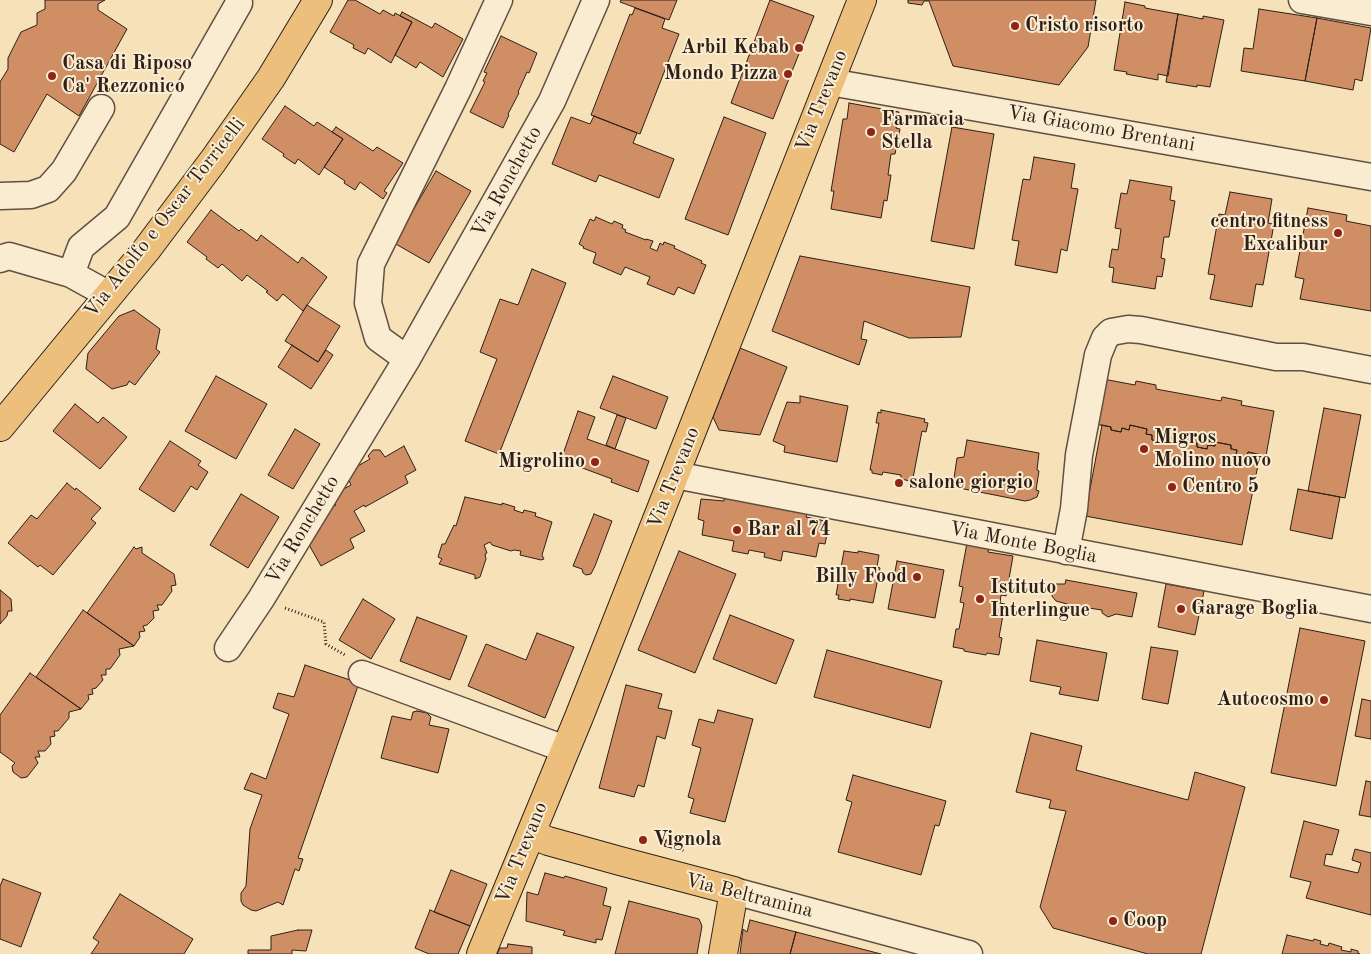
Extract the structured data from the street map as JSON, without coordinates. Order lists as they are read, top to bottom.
{
  "streets": {
    "main road": ["Via Trevano", "Via Adolfo e Oscar Torricelli", "Via Beltramina"],
    "street": ["Via Giacomo Brentani", "Via Ronchetto", "Via Monte Boglia"]
  },
  "crossings": [
    ["Via Trevano", "Via Giacomo Brentani"],
    ["Via Trevano", "Via Monte Boglia"],
    ["Via Trevano", "Via Beltramina"]
  ],
  "places": [
    "Cristo risorto",
    "Arbil Kebab",
    "Mondo Pizza",
    "Casa di Riposo Ca' Rezzonico",
    "Farmacia Stella",
    "centro fitness Excalibur",
    "Migros Molino nuovo",
    "Migrolino",
    "salone giorgio",
    "Centro 5",
    "Bar al 74",
    "Billy Food",
    "Istituto Interlingue",
    "Garage Boglia",
    "Autocosmo",
    "Vignola",
    "Coop"
  ]
}
